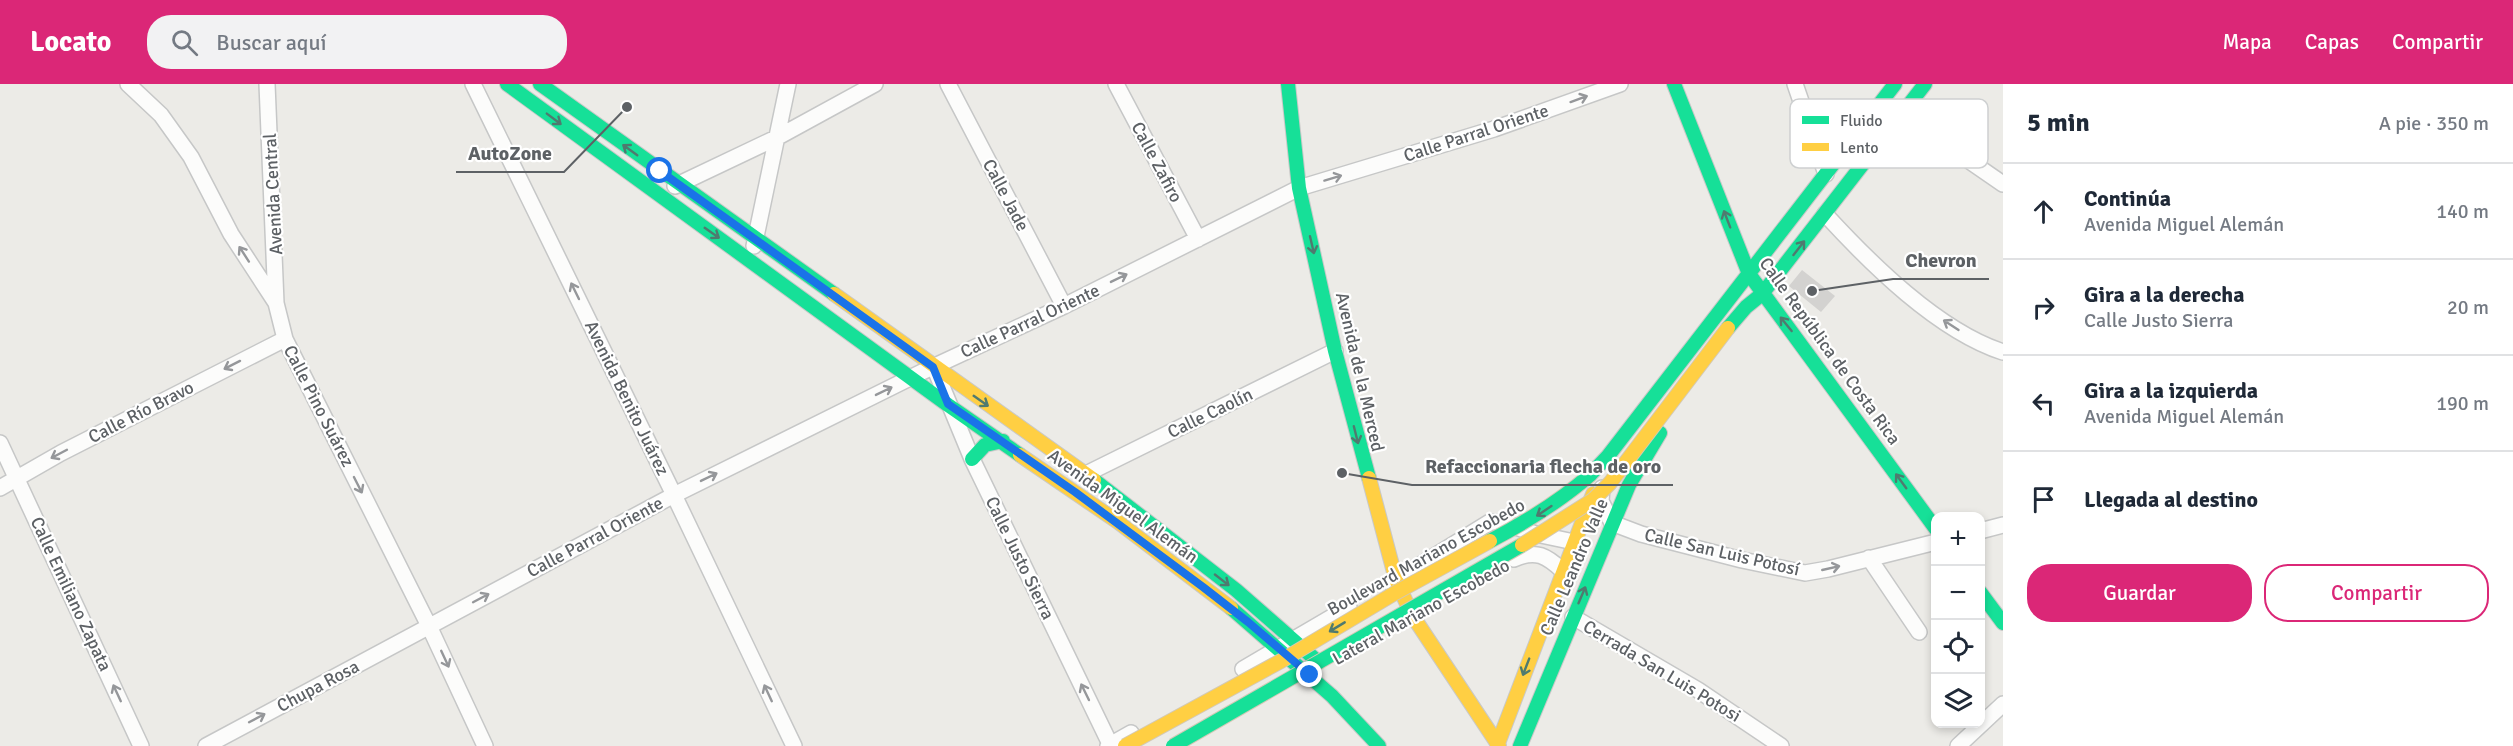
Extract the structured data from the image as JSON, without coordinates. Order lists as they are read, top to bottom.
{
  "streets": {
    "main road": [
      "Calle República de Costa Rica",
      "Avenida de la Merced",
      "Avenida Miguel Alemán",
      "Boulevard Mariano Escobedo",
      "Calle Leandro Valle"
    ],
    "street": [
      "Calle Parral Oriente",
      "Calle Zafiro",
      "Avenida Central",
      "Calle Jade",
      "Avenida Benito Juárez",
      "Calle Pino Suárez",
      "Calle Río Bravo",
      "Calle Caolín",
      "Calle San Luis Potosí",
      "Calle Justo Sierra",
      "Calle Emiliano Zapata",
      "Lateral Mariano Escobedo",
      "Cerrada San Luis Potosi",
      "Chupa Rosa"
    ]
  },
  "crossings": [
    ["Calle Parral Oriente", "Calle Zafiro"],
    ["Calle Parral Oriente", "Calle Jade"],
    ["Calle Parral Oriente", "Avenida de la Merced"],
    ["Calle Parral Oriente", "Avenida Benito Juárez"],
    ["Calle Parral Oriente", "Calle Pino Suárez"],
    ["Calle Parral Oriente", "Avenida Miguel Alemán"],
    ["Calle Parral Oriente", "Calle Justo Sierra"],
    ["Calle Parral Oriente", "Chupa Rosa"],
    ["Avenida Central", "Calle Pino Suárez"],
    ["Calle República de Costa Rica", "Boulevard Mariano Escobedo"],
    ["Calle República de Costa Rica", "Calle Leandro Valle"],
    ["Avenida de la Merced", "Calle Caolín"],
    ["Avenida de la Merced", "Calle Leandro Valle"],
    ["Avenida de la Merced", "Lateral Mariano Escobedo"],
    ["Calle Pino Suárez", "Calle Río Bravo"],
    ["Calle Pino Suárez", "Chupa Rosa"],
    ["Calle Río Bravo", "Calle Emiliano Zapata"],
    ["Calle Caolín", "Avenida Miguel Alemán"],
    ["Avenida Miguel Alemán", "Calle Justo Sierra"],
    ["Avenida Miguel Alemán", "Lateral Mariano Escobedo"],
    ["Calle San Luis Potosí", "Calle Leandro Valle"],
    ["Boulevard Mariano Escobedo", "Calle Justo Sierra"],
    ["Boulevard Mariano Escobedo", "Calle Leandro Valle"],
    ["Calle Leandro Valle", "Lateral Mariano Escobedo"],
    ["Calle Leandro Valle", "Cerrada San Luis Potosi"]
  ],
  "one_way": [
    "Calle Parral Oriente",
    "Calle República de Costa Rica",
    "Avenida de la Merced",
    "Avenida Benito Juárez",
    "Calle Río Bravo",
    "Calle San Luis Potosí",
    "Calle Justo Sierra",
    "Calle Emiliano Zapata",
    "Chupa Rosa"
  ],
  "places": ["AutoZone", "Chevron", "Refaccionaria flecha de oro"],
  "legend": ["Fluido", "Lento"],
  "page": {
    "header": "Locato",
    "search": "Buscar aquí",
    "nav": ["Mapa", "Capas", "Compartir"],
    "heading": ["5 min", "A pie · 350 m"],
    "list": [
      ["Continúa", "Avenida Miguel Alemán", "140 m"],
      ["Gira a la derecha", "Calle Justo Sierra", "20 m"],
      ["Gira a la izquierda", "Avenida Miguel Alemán", "190 m"],
      "Llegada al destino"
    ],
    "map_buttons": ["+", "−"],
    "buttons": ["Guardar", "Compartir"]
  }
}
